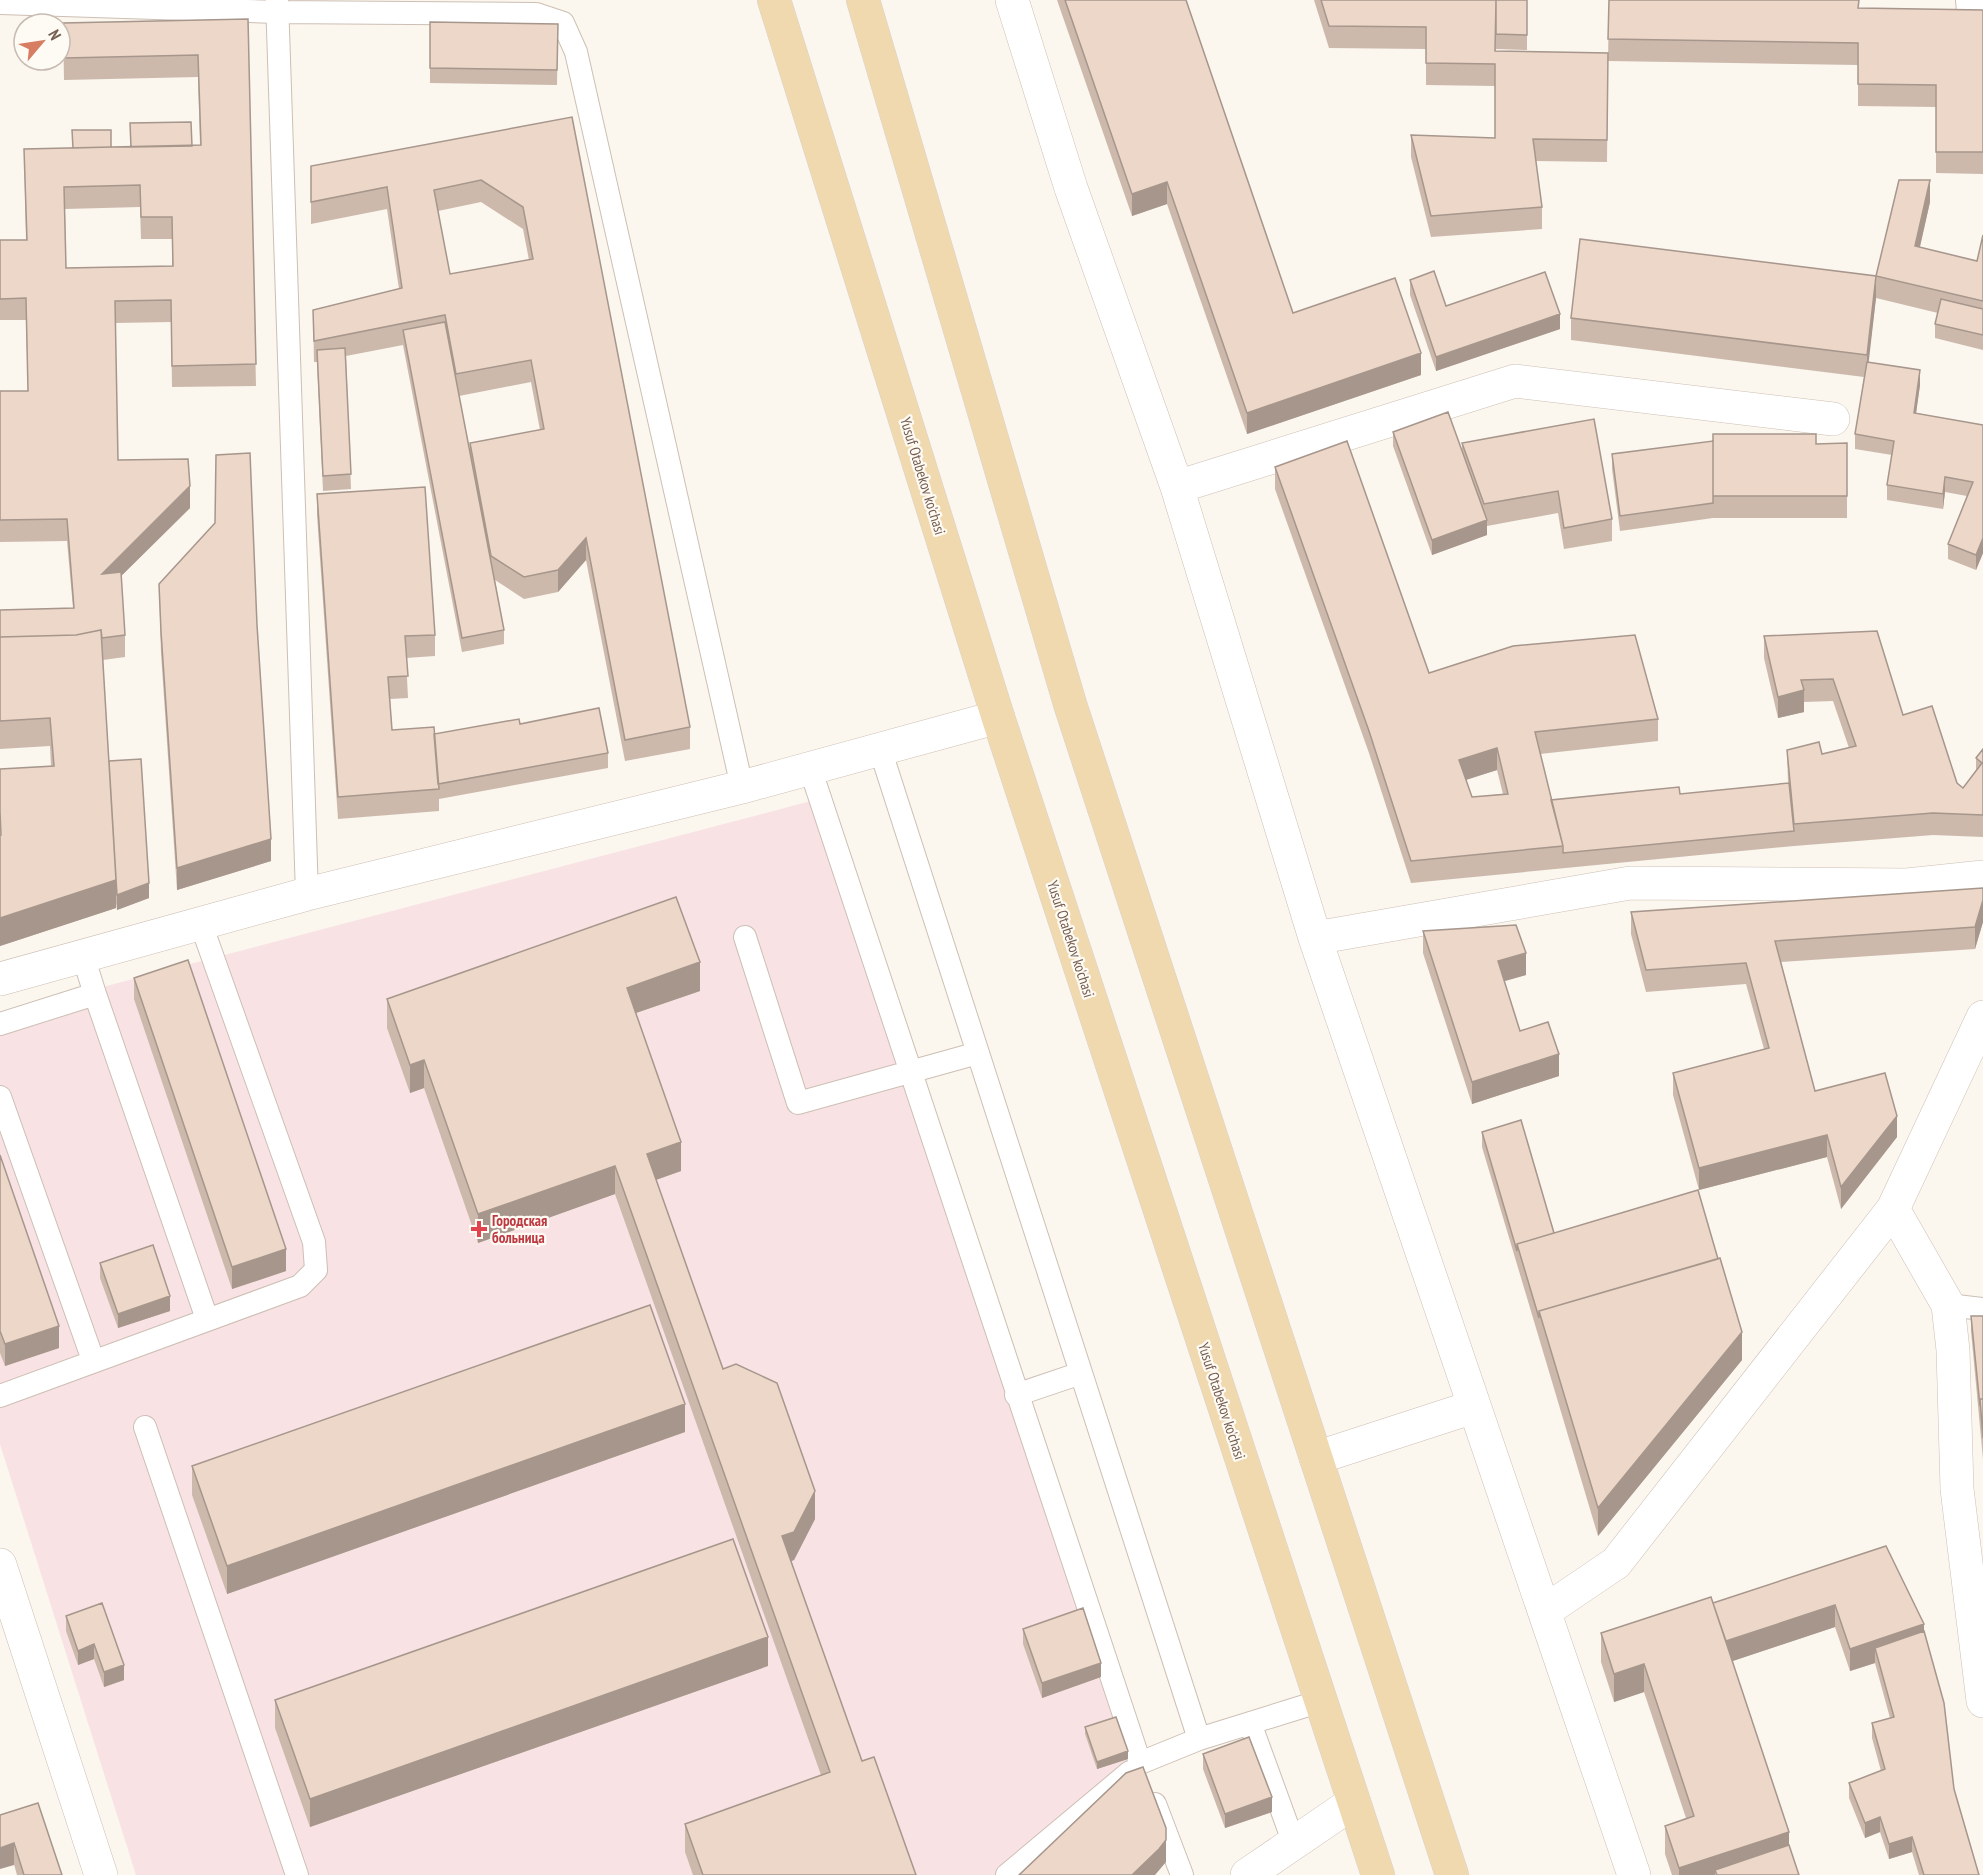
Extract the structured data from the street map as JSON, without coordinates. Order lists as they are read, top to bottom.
{
  "streets": {
    "main road": ["Yusuf Otabekov ko'chasi"]
  },
  "places": {
    "health": ["Городская больница"]
  },
  "north": "top right"
}
